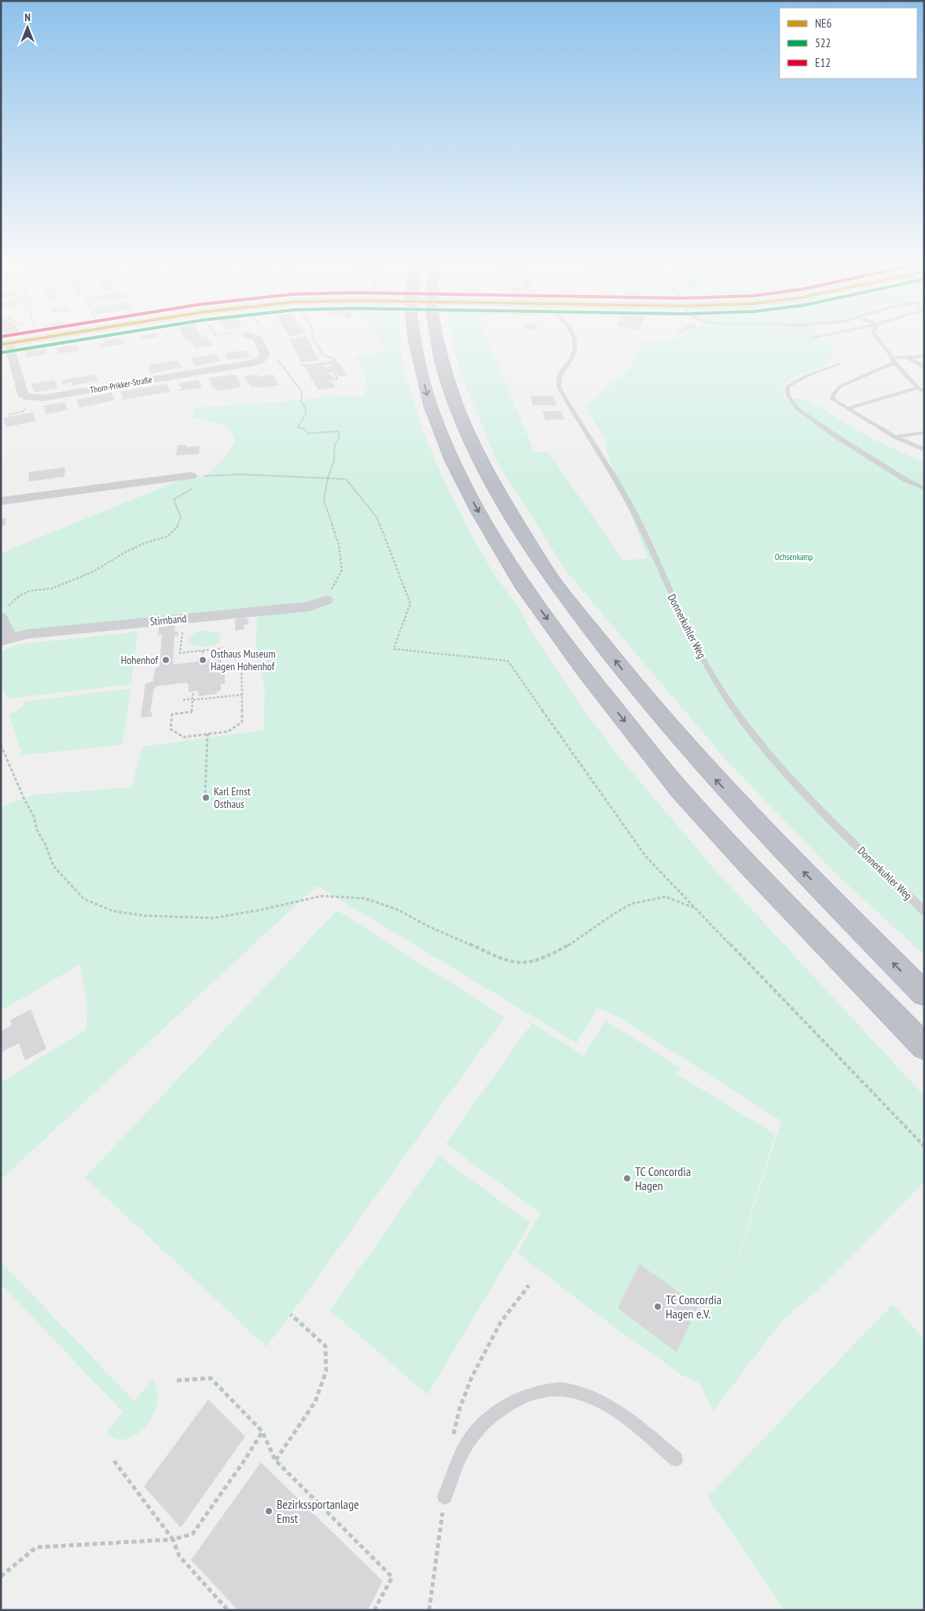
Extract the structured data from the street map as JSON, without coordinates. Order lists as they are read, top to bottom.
{
  "streets": {
    "street": ["Thorn-Prikker-Straße", "Stirnband"],
    "lane": ["Donnerkuhler Weg"]
  },
  "parks": ["Ochsenkamp"],
  "places": [
    "Hohenhof",
    "Osthaus Museum Hagen Hohenhof",
    "Karl Ernst Osthaus",
    "TC Concordia Hagen",
    "TC Concordia Hagen e.V.",
    "Bezirkssportanlage Emst"
  ],
  "lines": ["transit line NE6", "transit line 522", "transit line E12"],
  "legend": ["NE6", "522", "E12"],
  "north": "top"
}
